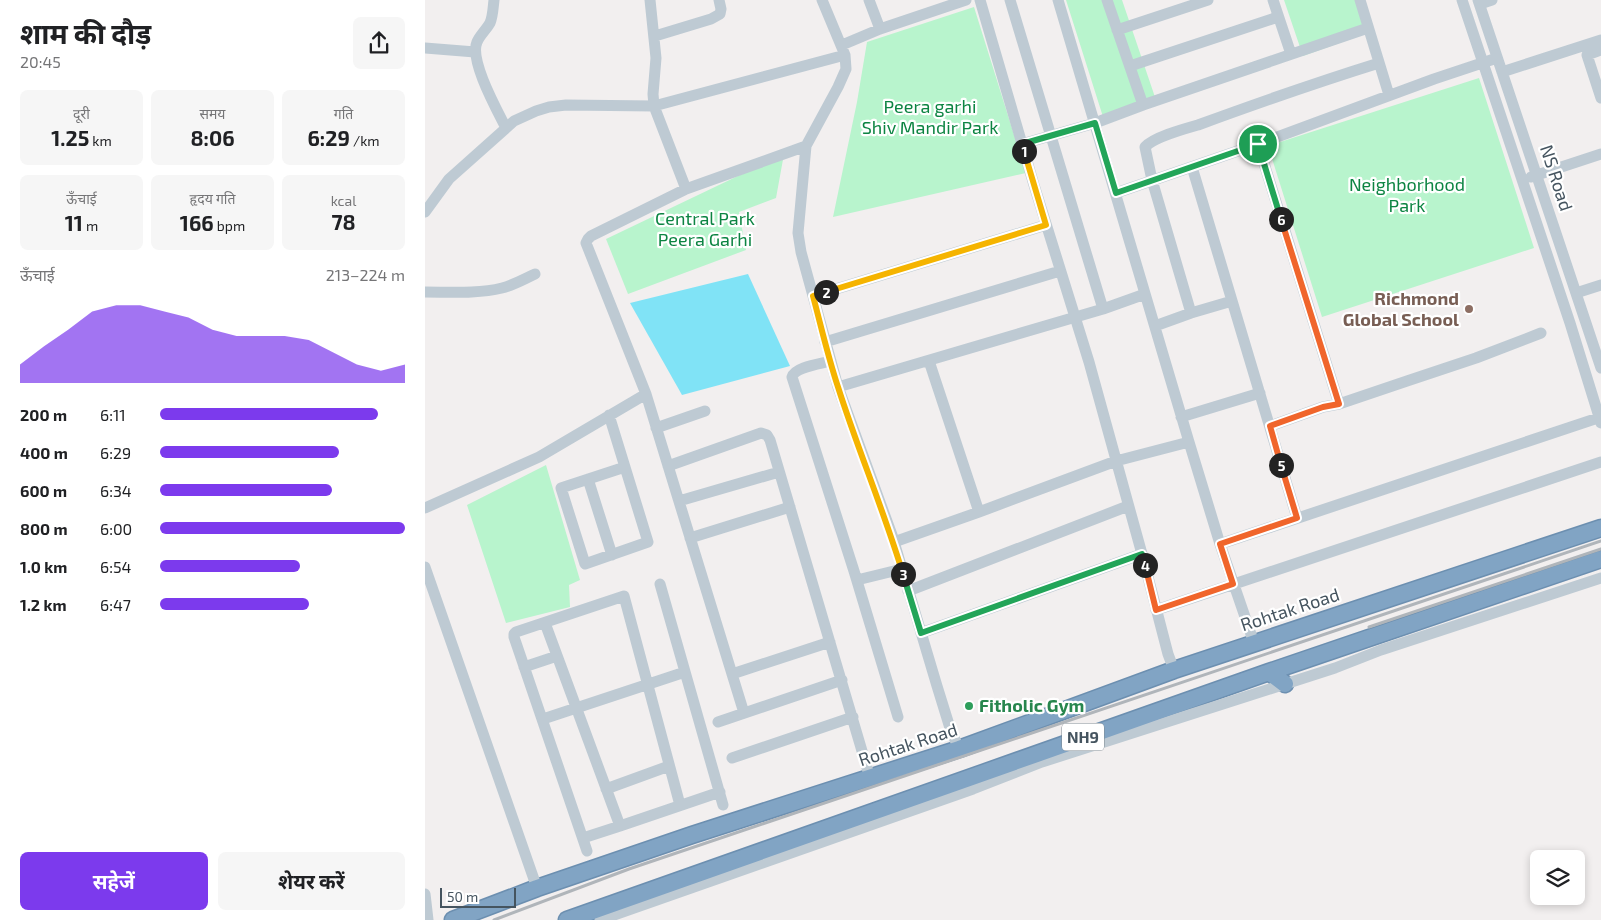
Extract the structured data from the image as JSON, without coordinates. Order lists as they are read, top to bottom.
{
  "streets": {
    "highway": ["Rohtak Road", "NH9"],
    "street": ["NS Road"]
  },
  "parks": ["Peera garhi Shiv Mandir Park", "Neighborhood Park", "Central Park Peera Garhi"],
  "places": ["Richmond Global School", "Fitholic Gym"],
  "scale_bar": "50 m",
  "page": {
    "heading": ["शाम की दौड़", "20:45"],
    "stats": [
      ["दूरी", "1.25 km"],
      ["समय", "8:06"],
      ["गति", "6:29 /km"],
      ["ऊँचाई", "11 m"],
      ["हृदय गति", "166 bpm"],
      ["kcal", "78"]
    ],
    "pins": [
      "1",
      "6",
      "2",
      "5",
      "4",
      "3"
    ],
    "chart": ["ऊँचाई", "213–224 m"],
    "list": [
      {
        "name": "200 m",
        "note": "6:11"
      },
      {
        "name": "400 m",
        "note": "6:29"
      },
      {
        "name": "600 m",
        "note": "6:34"
      },
      {
        "name": "800 m",
        "note": "6:00"
      },
      {
        "name": "1.0 km",
        "note": "6:54"
      },
      {
        "name": "1.2 km",
        "note": "6:47"
      }
    ],
    "buttons": ["सहेजें", "शेयर करें"],
    "scale": "50 m"
  }
}
